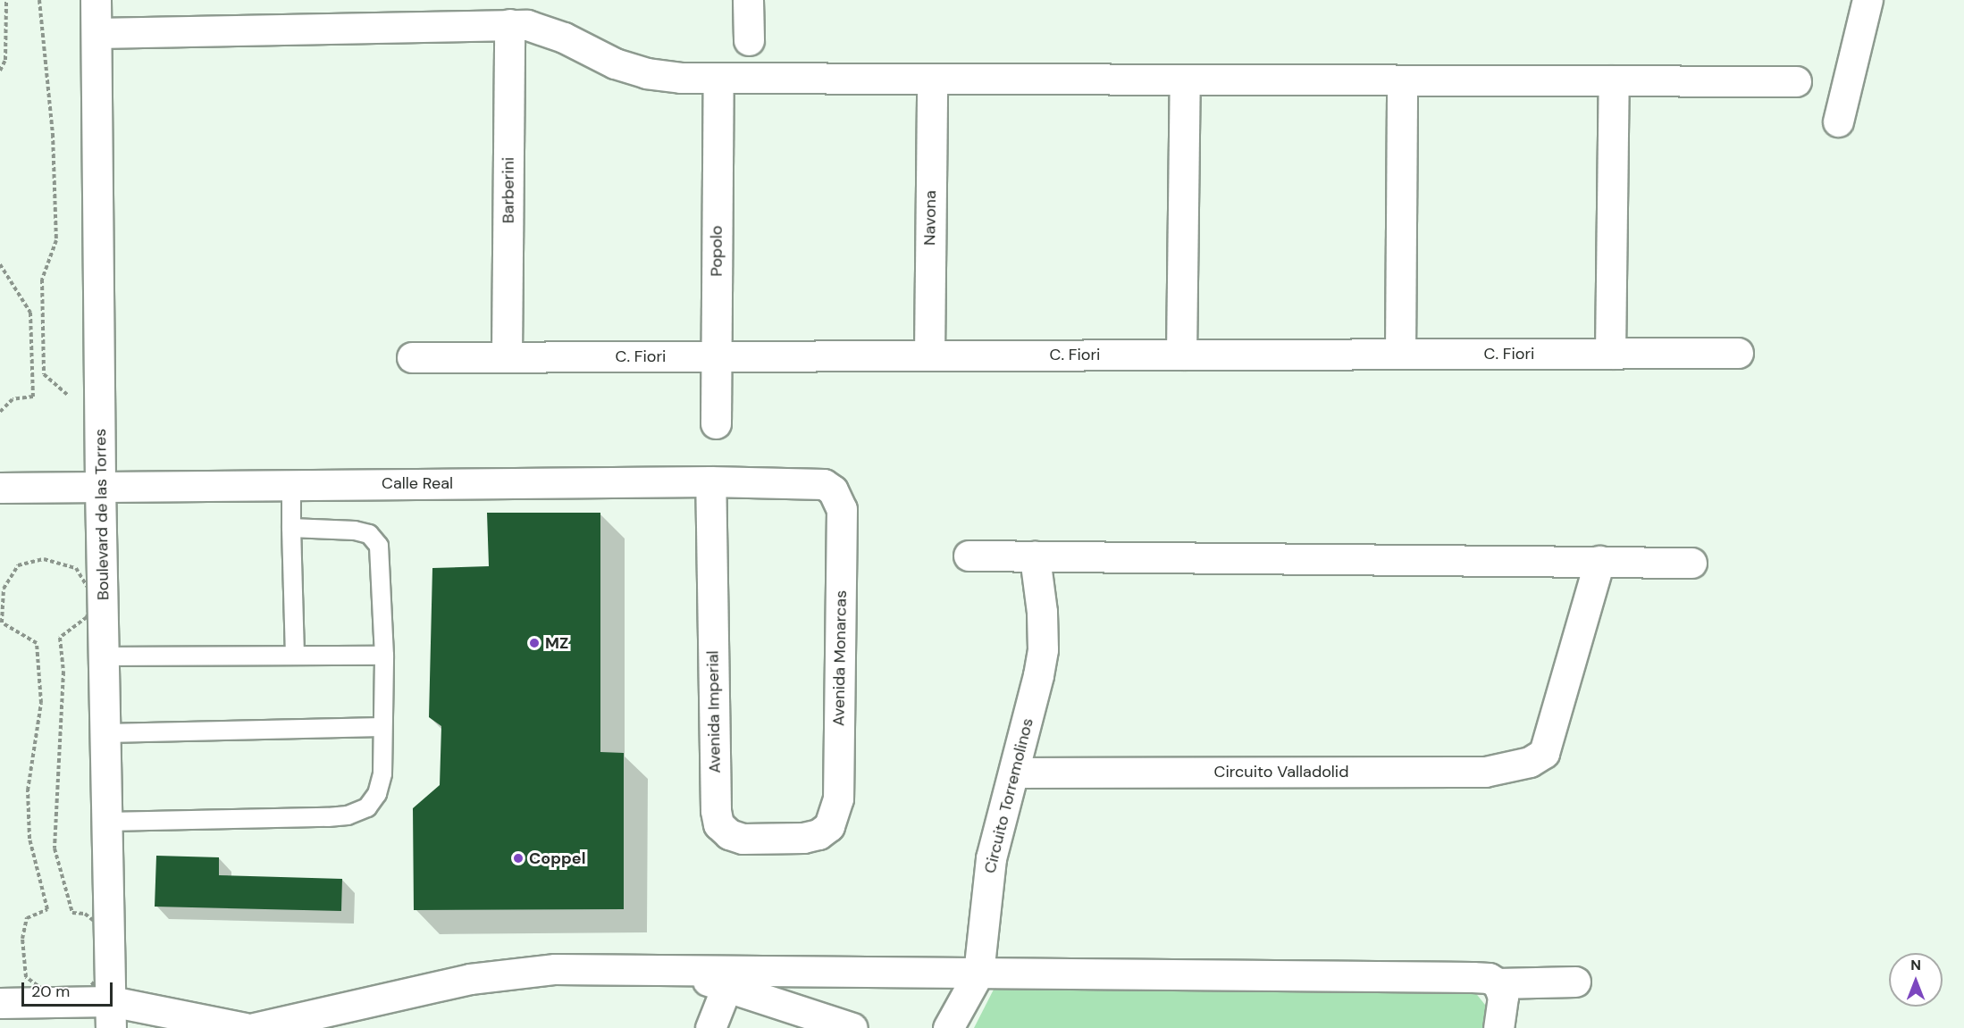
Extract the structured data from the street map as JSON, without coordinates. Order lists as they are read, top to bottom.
{
  "streets": {
    "street": [
      "Barberini",
      "Navona",
      "Popolo",
      "C. Fiori",
      "Calle Real",
      "Boulevard de las Torres",
      "Avenida Monarcas",
      "Avenida Imperial",
      "Circuito Valladolid",
      "Circuito Torremolinos"
    ]
  },
  "crossings": [
    ["Barberini", "C. Fiori"],
    ["Navona", "C. Fiori"],
    ["Popolo", "C. Fiori"],
    ["Calle Real", "Boulevard de las Torres"],
    ["Calle Real", "Avenida Monarcas"],
    ["Calle Real", "Avenida Imperial"],
    ["Avenida Monarcas", "Avenida Imperial"],
    ["Circuito Valladolid", "Circuito Torremolinos"]
  ],
  "places": ["MZ", "Coppel"],
  "scale_bar": "20 m",
  "north": "top"
}
